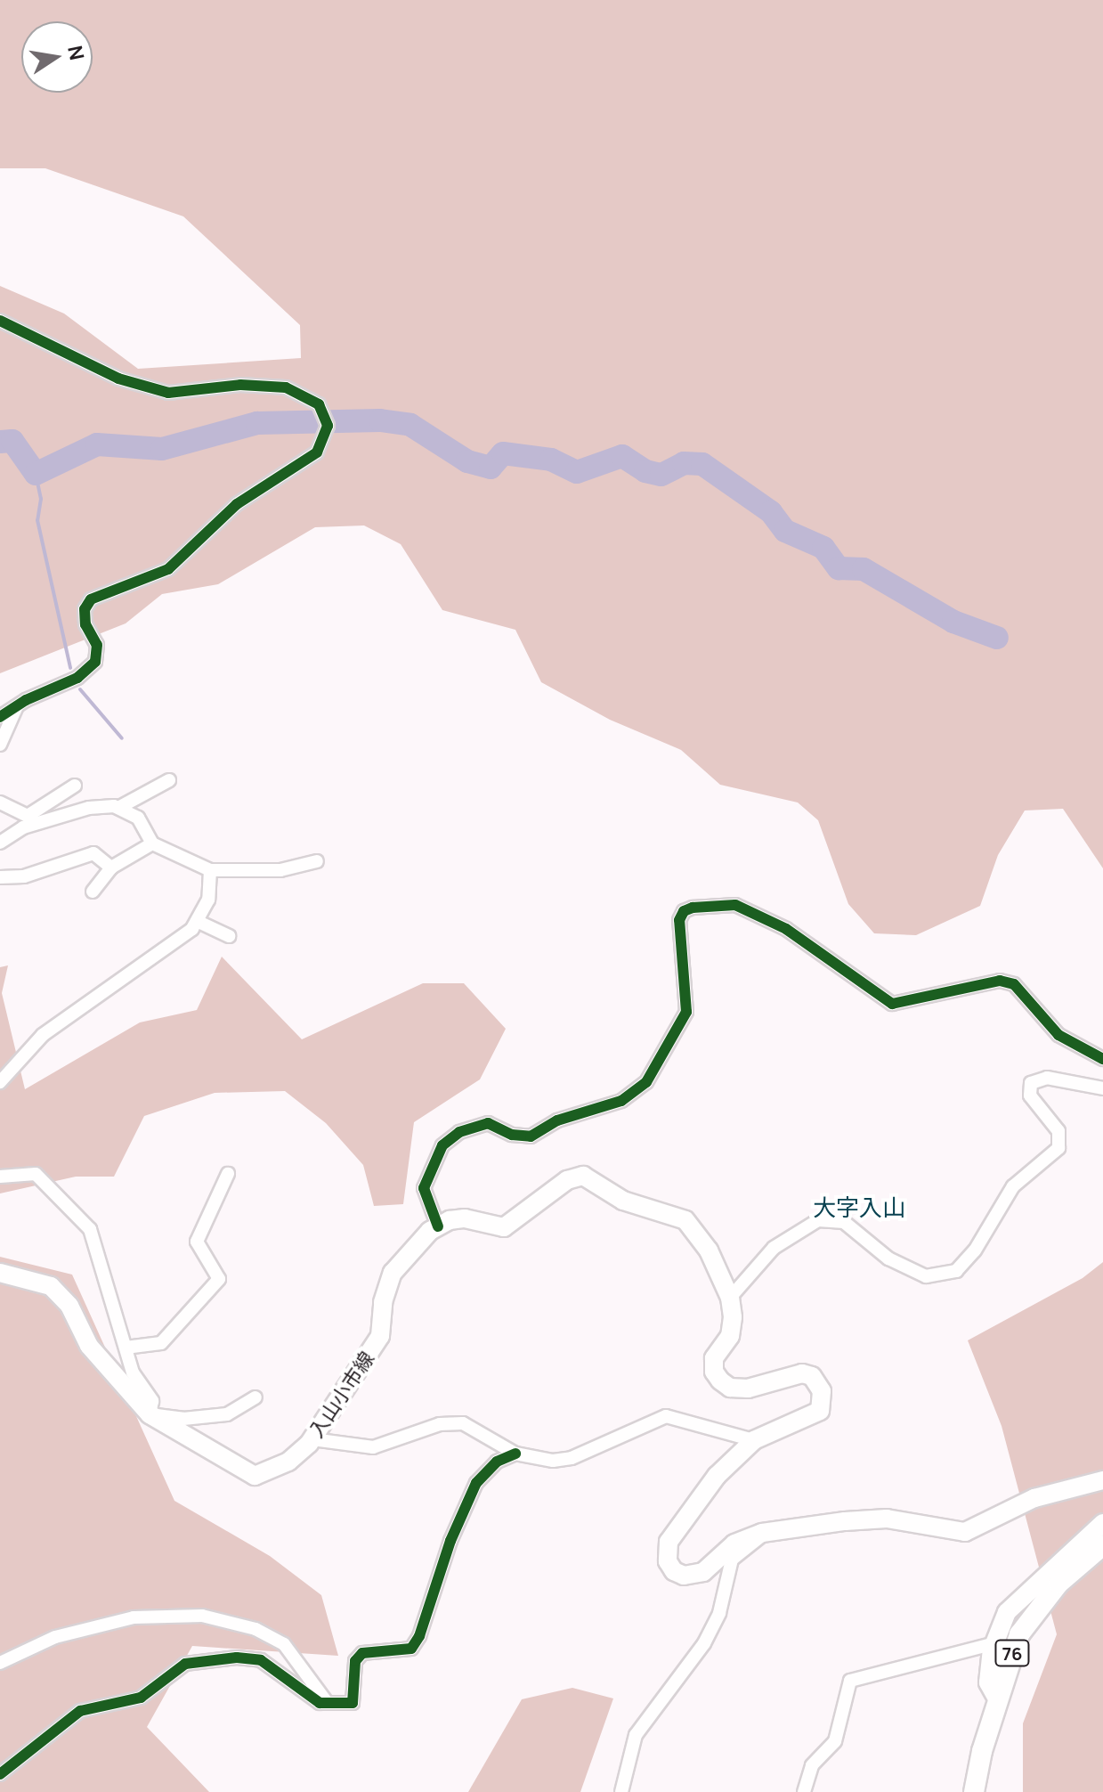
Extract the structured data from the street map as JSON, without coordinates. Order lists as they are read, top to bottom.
{
  "streets": {
    "main road": ["入山小市線", "76"]
  },
  "districts": ["大字入山"],
  "north": "right"
}
